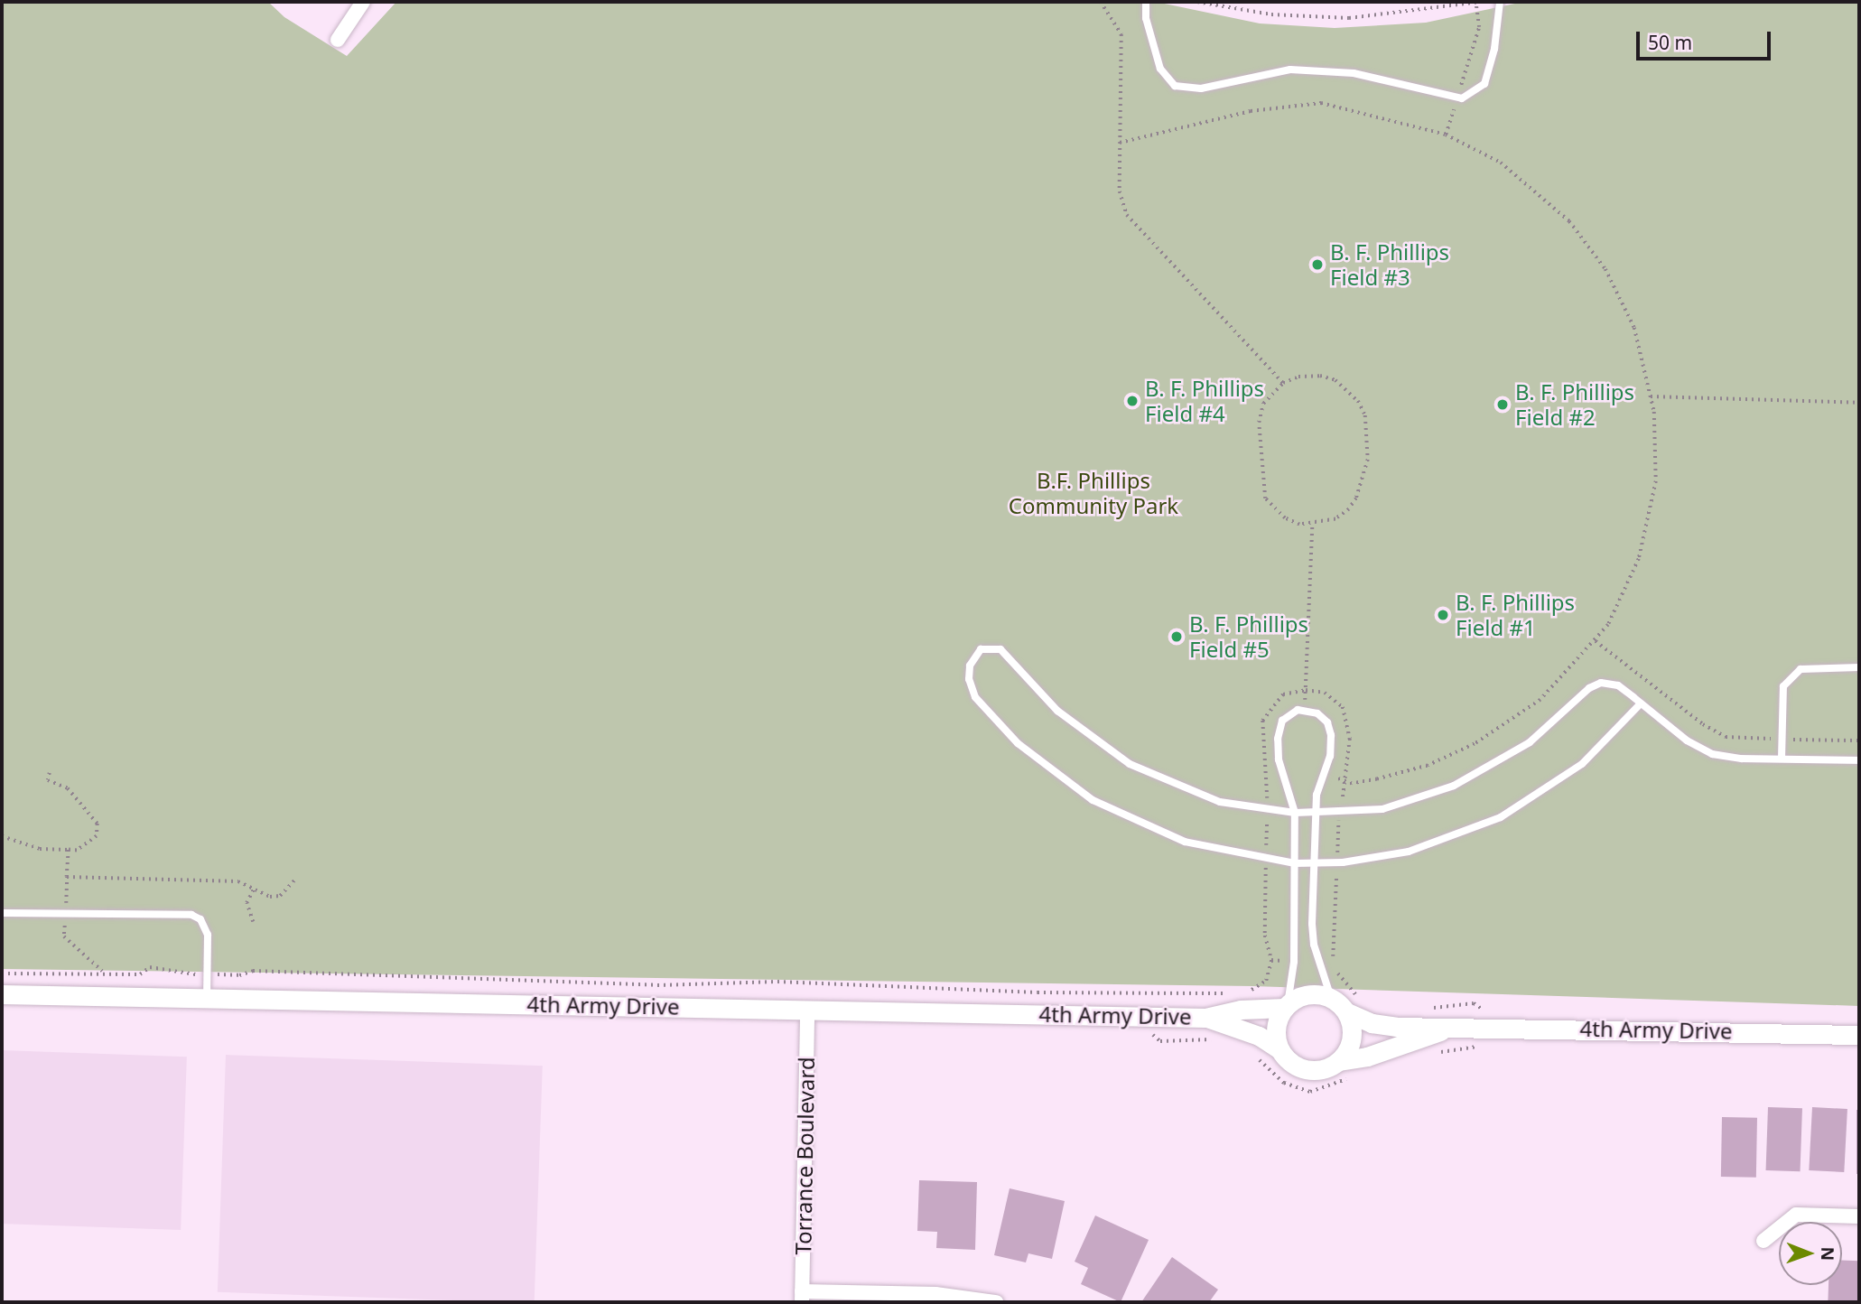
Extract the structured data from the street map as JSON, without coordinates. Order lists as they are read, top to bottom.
{
  "streets": {
    "street": ["4th Army Drive", "Torrance Boulevard"]
  },
  "crossings": [
    ["4th Army Drive", "Torrance Boulevard"]
  ],
  "parks": ["B.F. Phillips Community Park"],
  "places": [
    "B. F. Phillips Field #3",
    "B. F. Phillips Field #4",
    "B. F. Phillips Field #2",
    "B. F. Phillips Field #1",
    "B. F. Phillips Field #5"
  ],
  "scale_bar": "50 m",
  "north": "right"
}
